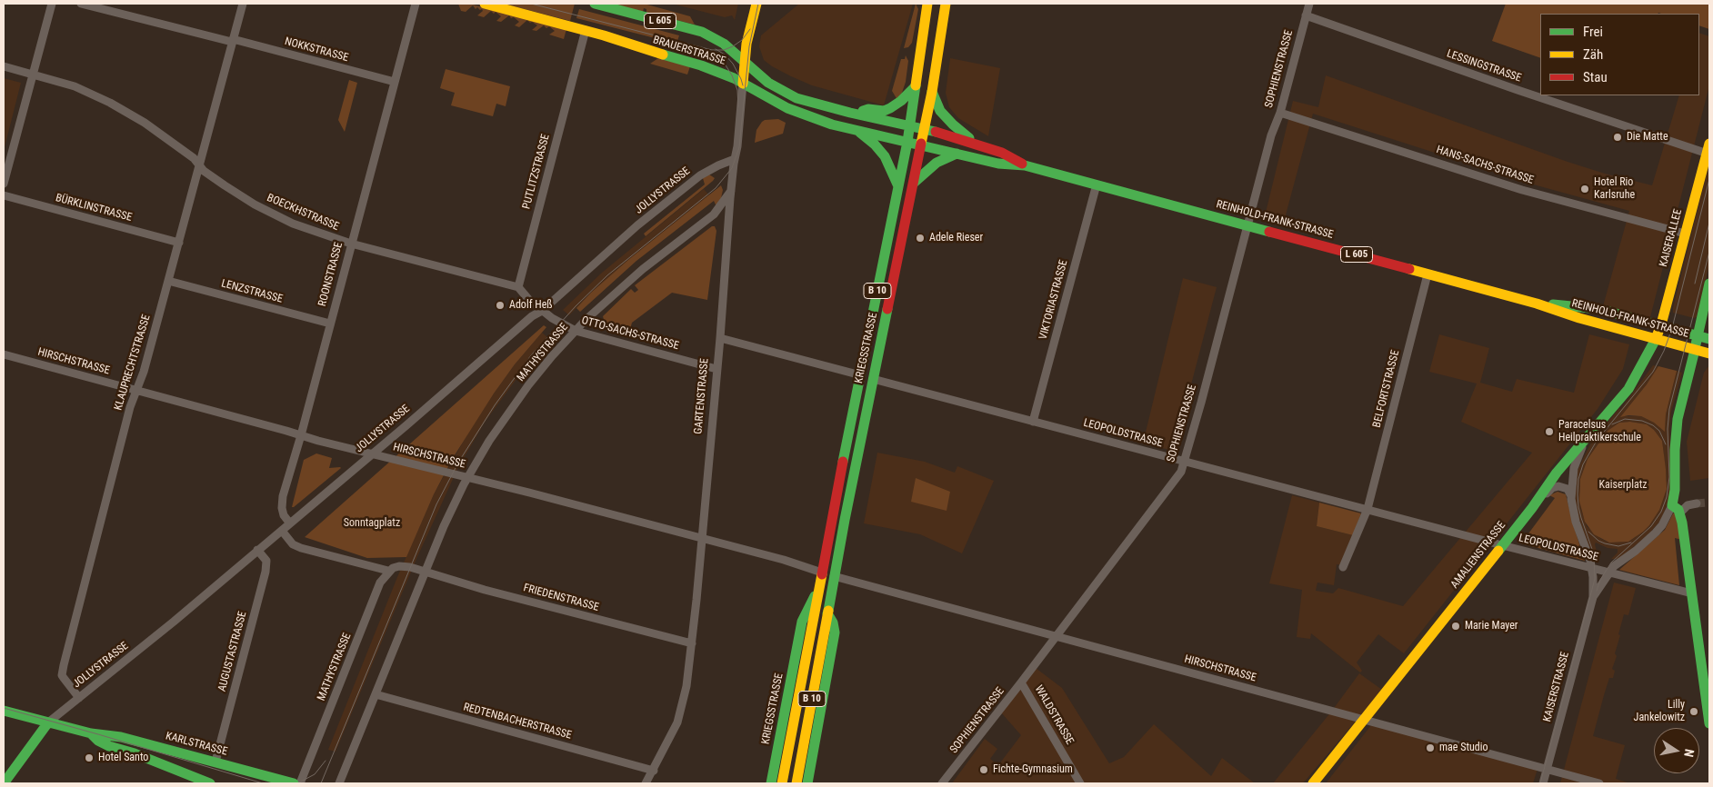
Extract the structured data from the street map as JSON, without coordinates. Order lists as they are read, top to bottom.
{
  "streets": {
    "main road": [
      "L 605",
      "BRAUERSTRASSE",
      "REINHOLD-FRANK-STRASSE",
      "KAISERALLEE",
      "B 10",
      "KRIEGSSTRASSE",
      "GARTENSTRASSE",
      "AMALIENSTRASSE",
      "KARLSTRASSE"
    ],
    "street": [
      "NOKKSTRASSE",
      "LESSINGSTRASSE",
      "SOPHIENSTRASSE",
      "HANS-SACHS-STRASSE",
      "PUTLITZSTRASSE",
      "JOLLYSTRASSE",
      "BÜRKLINSTRASSE",
      "BOECKHSTRASSE",
      "ROONSTRASSE",
      "LENZSTRASSE",
      "VIKTORIASTRASSE",
      "OTTO-SACHS-STRASSE",
      "MATHYSTRASSE",
      "HIRSCHSTRASSE",
      "KLAUPRECHTSTRASSE",
      "BELFORTSTRASSE",
      "LEOPOLDSTRASSE",
      "FRIEDENSTRASSE",
      "AUGUSTASTRASSE",
      "KAISERSTRASSE",
      "WALDSTRASSE",
      "REDTENBACHERSTRASSE"
    ]
  },
  "crossings": [
    ["NOKKSTRASSE", "ROONSTRASSE"],
    ["NOKKSTRASSE", "KLAUPRECHTSTRASSE"],
    ["BRAUERSTRASSE", "PUTLITZSTRASSE"],
    ["BRAUERSTRASSE", "REINHOLD-FRANK-STRASSE"],
    ["BRAUERSTRASSE", "KRIEGSSTRASSE"],
    ["BRAUERSTRASSE", "GARTENSTRASSE"],
    ["LESSINGSTRASSE", "SOPHIENSTRASSE"],
    ["LESSINGSTRASSE", "KAISERALLEE"],
    ["SOPHIENSTRASSE", "HANS-SACHS-STRASSE"],
    ["SOPHIENSTRASSE", "REINHOLD-FRANK-STRASSE"],
    ["SOPHIENSTRASSE", "HIRSCHSTRASSE"],
    ["SOPHIENSTRASSE", "LEOPOLDSTRASSE"],
    ["SOPHIENSTRASSE", "WALDSTRASSE"],
    ["HANS-SACHS-STRASSE", "KAISERALLEE"],
    ["PUTLITZSTRASSE", "BOECKHSTRASSE"],
    ["JOLLYSTRASSE", "ROONSTRASSE"],
    ["JOLLYSTRASSE", "OTTO-SACHS-STRASSE"],
    ["JOLLYSTRASSE", "KLAUPRECHTSTRASSE"],
    ["JOLLYSTRASSE", "GARTENSTRASSE"],
    ["JOLLYSTRASSE", "AUGUSTASTRASSE"],
    ["JOLLYSTRASSE", "KARLSTRASSE"],
    ["BÜRKLINSTRASSE", "KLAUPRECHTSTRASSE"],
    ["BOECKHSTRASSE", "ROONSTRASSE"],
    ["BOECKHSTRASSE", "KLAUPRECHTSTRASSE"],
    ["REINHOLD-FRANK-STRASSE", "KAISERALLEE"],
    ["REINHOLD-FRANK-STRASSE", "VIKTORIASTRASSE"],
    ["REINHOLD-FRANK-STRASSE", "KRIEGSSTRASSE"],
    ["REINHOLD-FRANK-STRASSE", "BELFORTSTRASSE"],
    ["REINHOLD-FRANK-STRASSE", "AMALIENSTRASSE"],
    ["KAISERALLEE", "AMALIENSTRASSE"],
    ["ROONSTRASSE", "LENZSTRASSE"],
    ["ROONSTRASSE", "HIRSCHSTRASSE"],
    ["B 10", "KRIEGSSTRASSE"],
    ["B 10", "HIRSCHSTRASSE"],
    ["LENZSTRASSE", "KLAUPRECHTSTRASSE"],
    ["VIKTORIASTRASSE", "LEOPOLDSTRASSE"],
    ["OTTO-SACHS-STRASSE", "MATHYSTRASSE"],
    ["OTTO-SACHS-STRASSE", "GARTENSTRASSE"],
    ["KRIEGSSTRASSE", "HIRSCHSTRASSE"],
    ["KRIEGSSTRASSE", "LEOPOLDSTRASSE"],
    ["MATHYSTRASSE", "GARTENSTRASSE"],
    ["MATHYSTRASSE", "FRIEDENSTRASSE"],
    ["MATHYSTRASSE", "REDTENBACHERSTRASSE"],
    ["HIRSCHSTRASSE", "KLAUPRECHTSTRASSE"],
    ["HIRSCHSTRASSE", "GARTENSTRASSE"],
    ["HIRSCHSTRASSE", "AMALIENSTRASSE"],
    ["HIRSCHSTRASSE", "KAISERSTRASSE"],
    ["BELFORTSTRASSE", "LEOPOLDSTRASSE"],
    ["GARTENSTRASSE", "FRIEDENSTRASSE"],
    ["GARTENSTRASSE", "REDTENBACHERSTRASSE"],
    ["LEOPOLDSTRASSE", "AMALIENSTRASSE"],
    ["AUGUSTASTRASSE", "KARLSTRASSE"]
  ],
  "parks": ["Kaiserplatz", "Sonntagplatz"],
  "places": [
    "Die Matte",
    "Hotel Rio Karlsruhe",
    "Adele Rieser",
    "Adolf Heß",
    "Paracelsus Heilpraktikerschule",
    "Marie Mayer",
    "Lilly Jankelowitz",
    "mae Studio",
    "Hotel Santo",
    "Fichte-Gymnasium"
  ],
  "legend": ["Frei", "Zäh", "Stau"],
  "north": "right"
}
